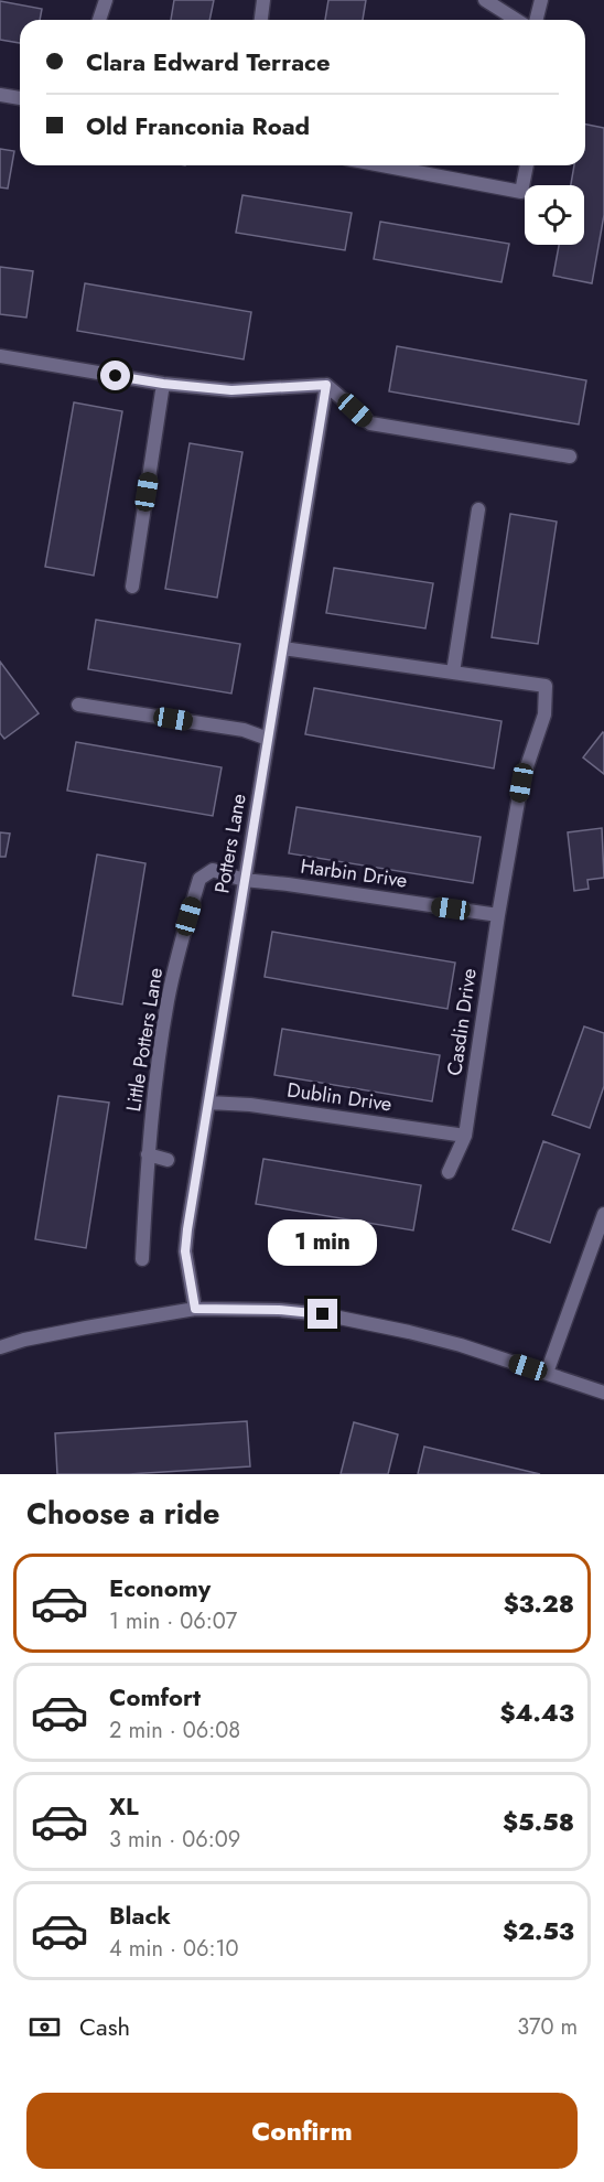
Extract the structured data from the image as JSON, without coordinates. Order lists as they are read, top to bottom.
{
  "streets": {
    "street": [
      "Potters Lane",
      "Harbin Drive",
      "Casdin Drive",
      "Little Potters Lane",
      "Dublin Drive"
    ]
  },
  "crossings": [
    ["Potters Lane", "Harbin Drive"],
    ["Potters Lane", "Little Potters Lane"],
    ["Potters Lane", "Dublin Drive"],
    ["Harbin Drive", "Casdin Drive"],
    ["Harbin Drive", "Little Potters Lane"],
    ["Casdin Drive", "Dublin Drive"]
  ],
  "page": {
    "banner": ["Clara Edward Terrace", "Old Franconia Road"],
    "bubble": "1 min",
    "heading": "Choose a ride",
    "list": [
      {
        "name": "Economy",
        "note": "1 min · 06:07",
        "value": "$3.28"
      },
      {
        "name": "Comfort",
        "note": "2 min · 06:08",
        "value": "$4.43"
      },
      {
        "name": "XL",
        "note": "3 min · 06:09",
        "value": "$5.58"
      },
      {
        "name": "Black",
        "note": "4 min · 06:10",
        "value": "$2.53"
      }
    ],
    "pay": ["Cash", "370 m"],
    "buttons": "Confirm"
  }
}
